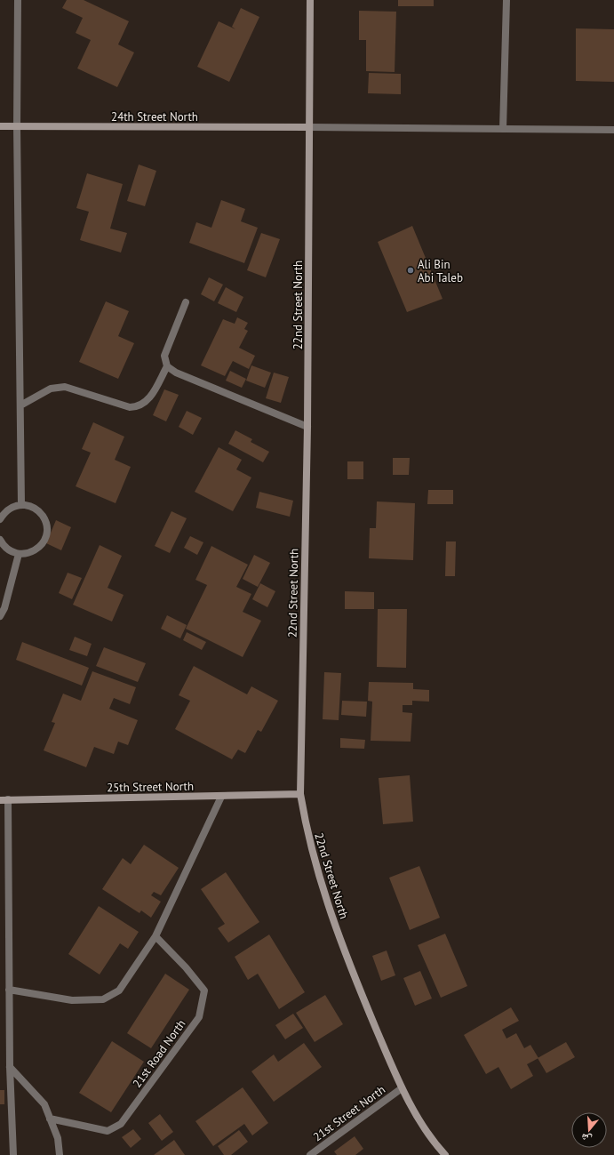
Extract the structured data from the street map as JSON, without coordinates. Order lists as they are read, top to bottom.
{
  "streets": {
    "street": [
      "24th Street North",
      "22nd Street North",
      "25th Street North",
      "21st Road North",
      "21st Street North"
    ]
  },
  "crossings": [
    ["24th Street North", "22nd Street North"],
    ["22nd Street North", "25th Street North"],
    ["22nd Street North", "21st Street North"]
  ],
  "places": ["Ali Bin Abi Taleb"],
  "north": "bottom"
}
